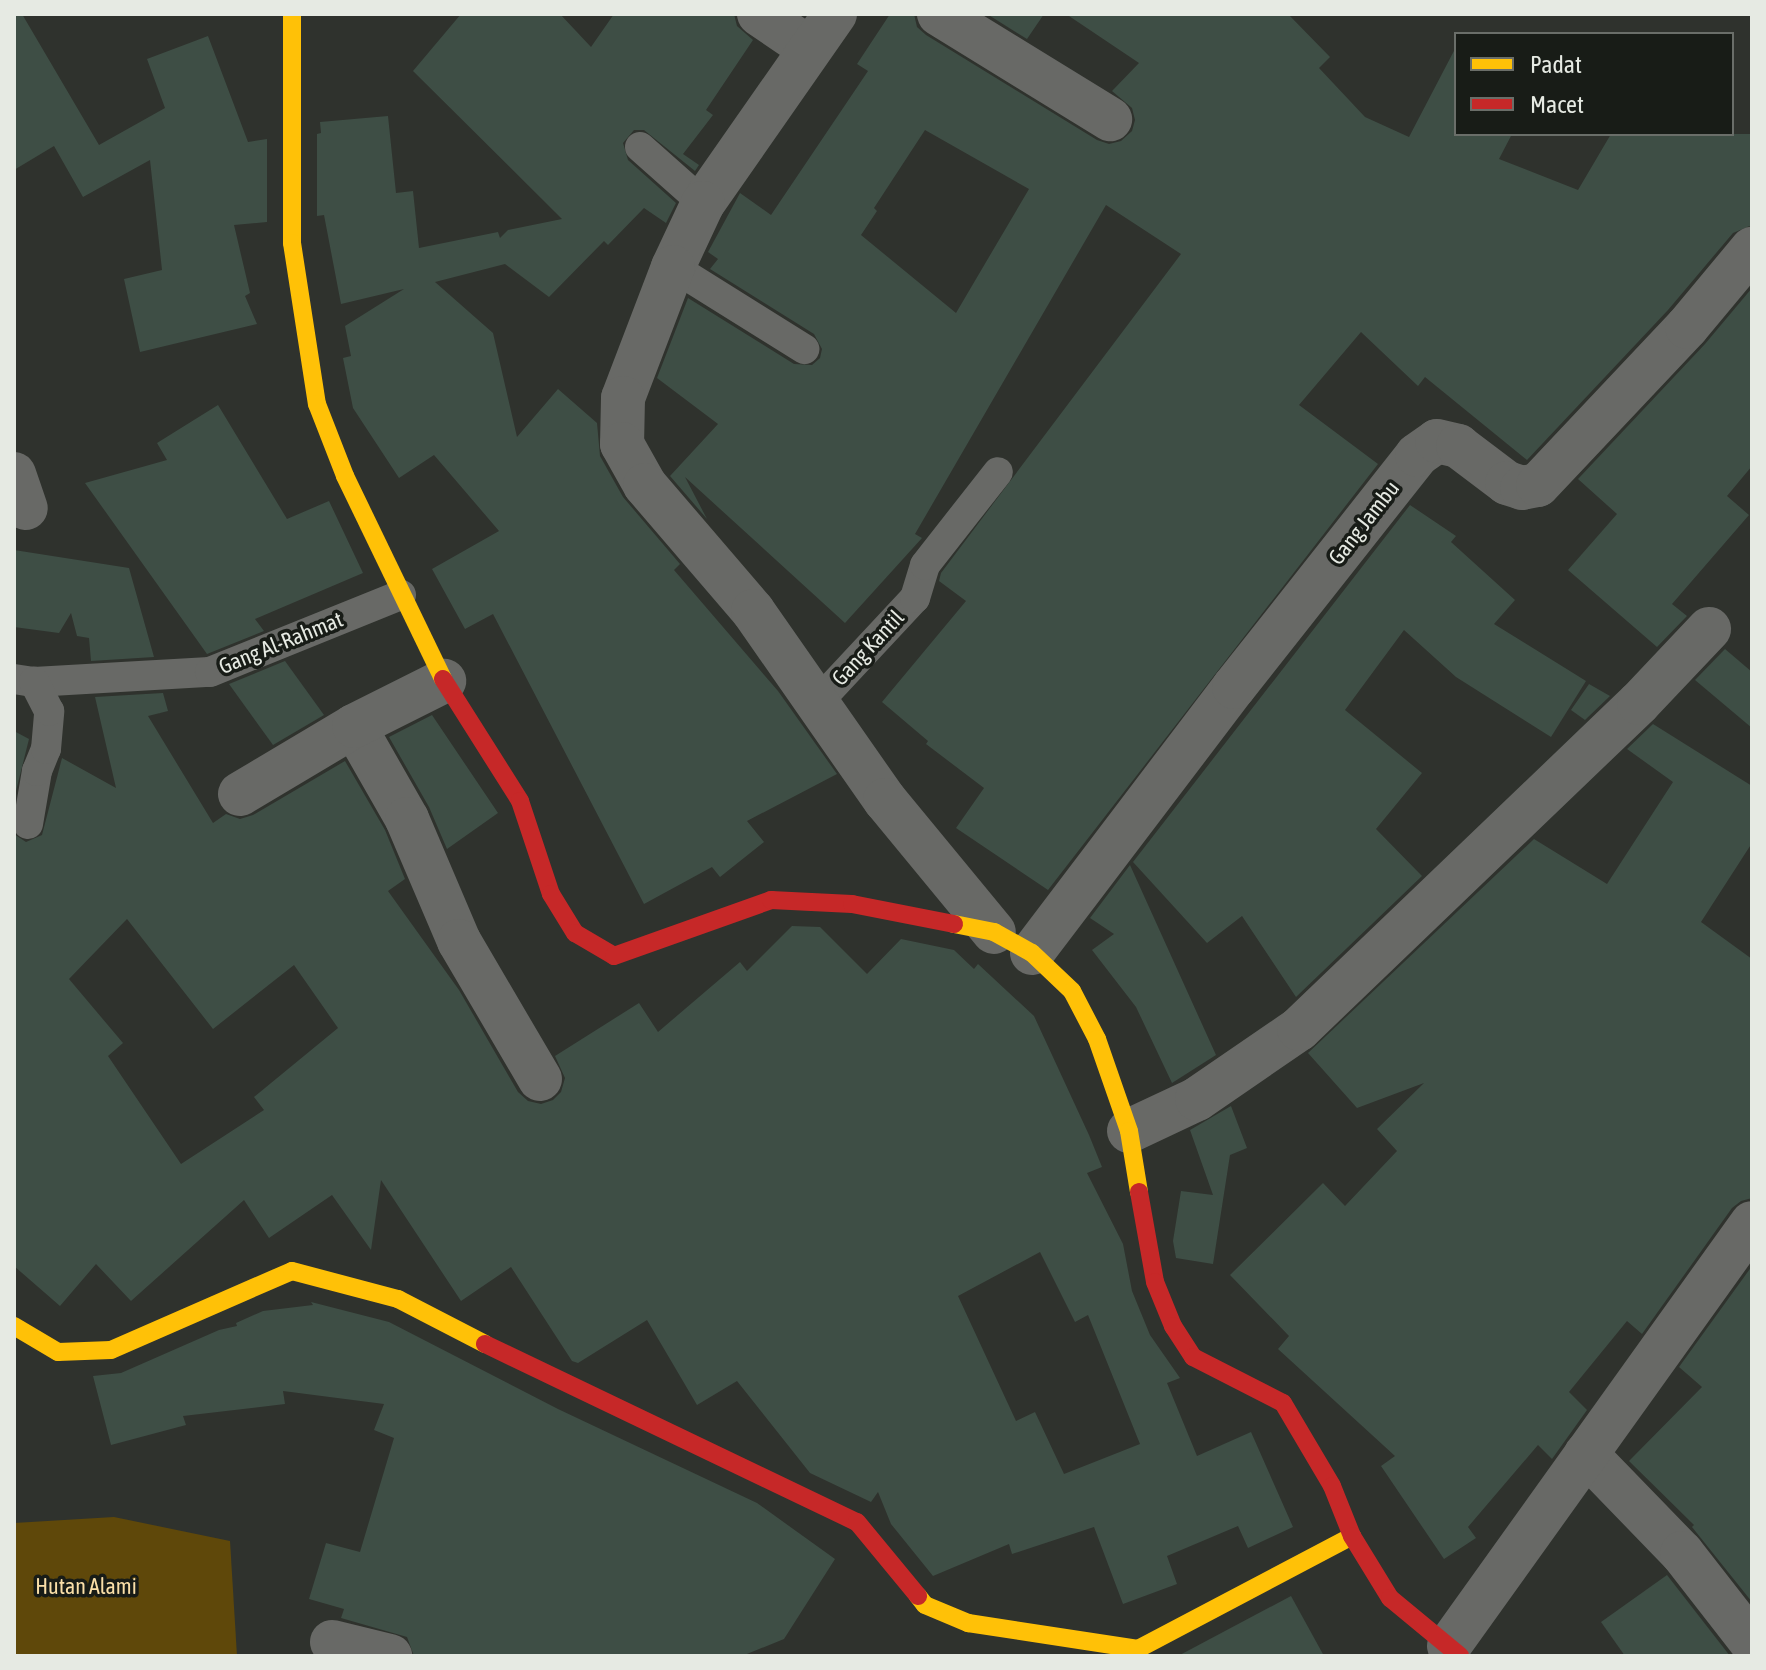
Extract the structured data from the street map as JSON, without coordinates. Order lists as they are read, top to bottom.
{
  "streets": {
    "street": ["Gang Jambu"],
    "lane": ["Gang Al-Rahmat", "Gang Kantil"]
  },
  "parks": ["Hutan Alami"],
  "legend": ["Padat", "Macet"]
}
